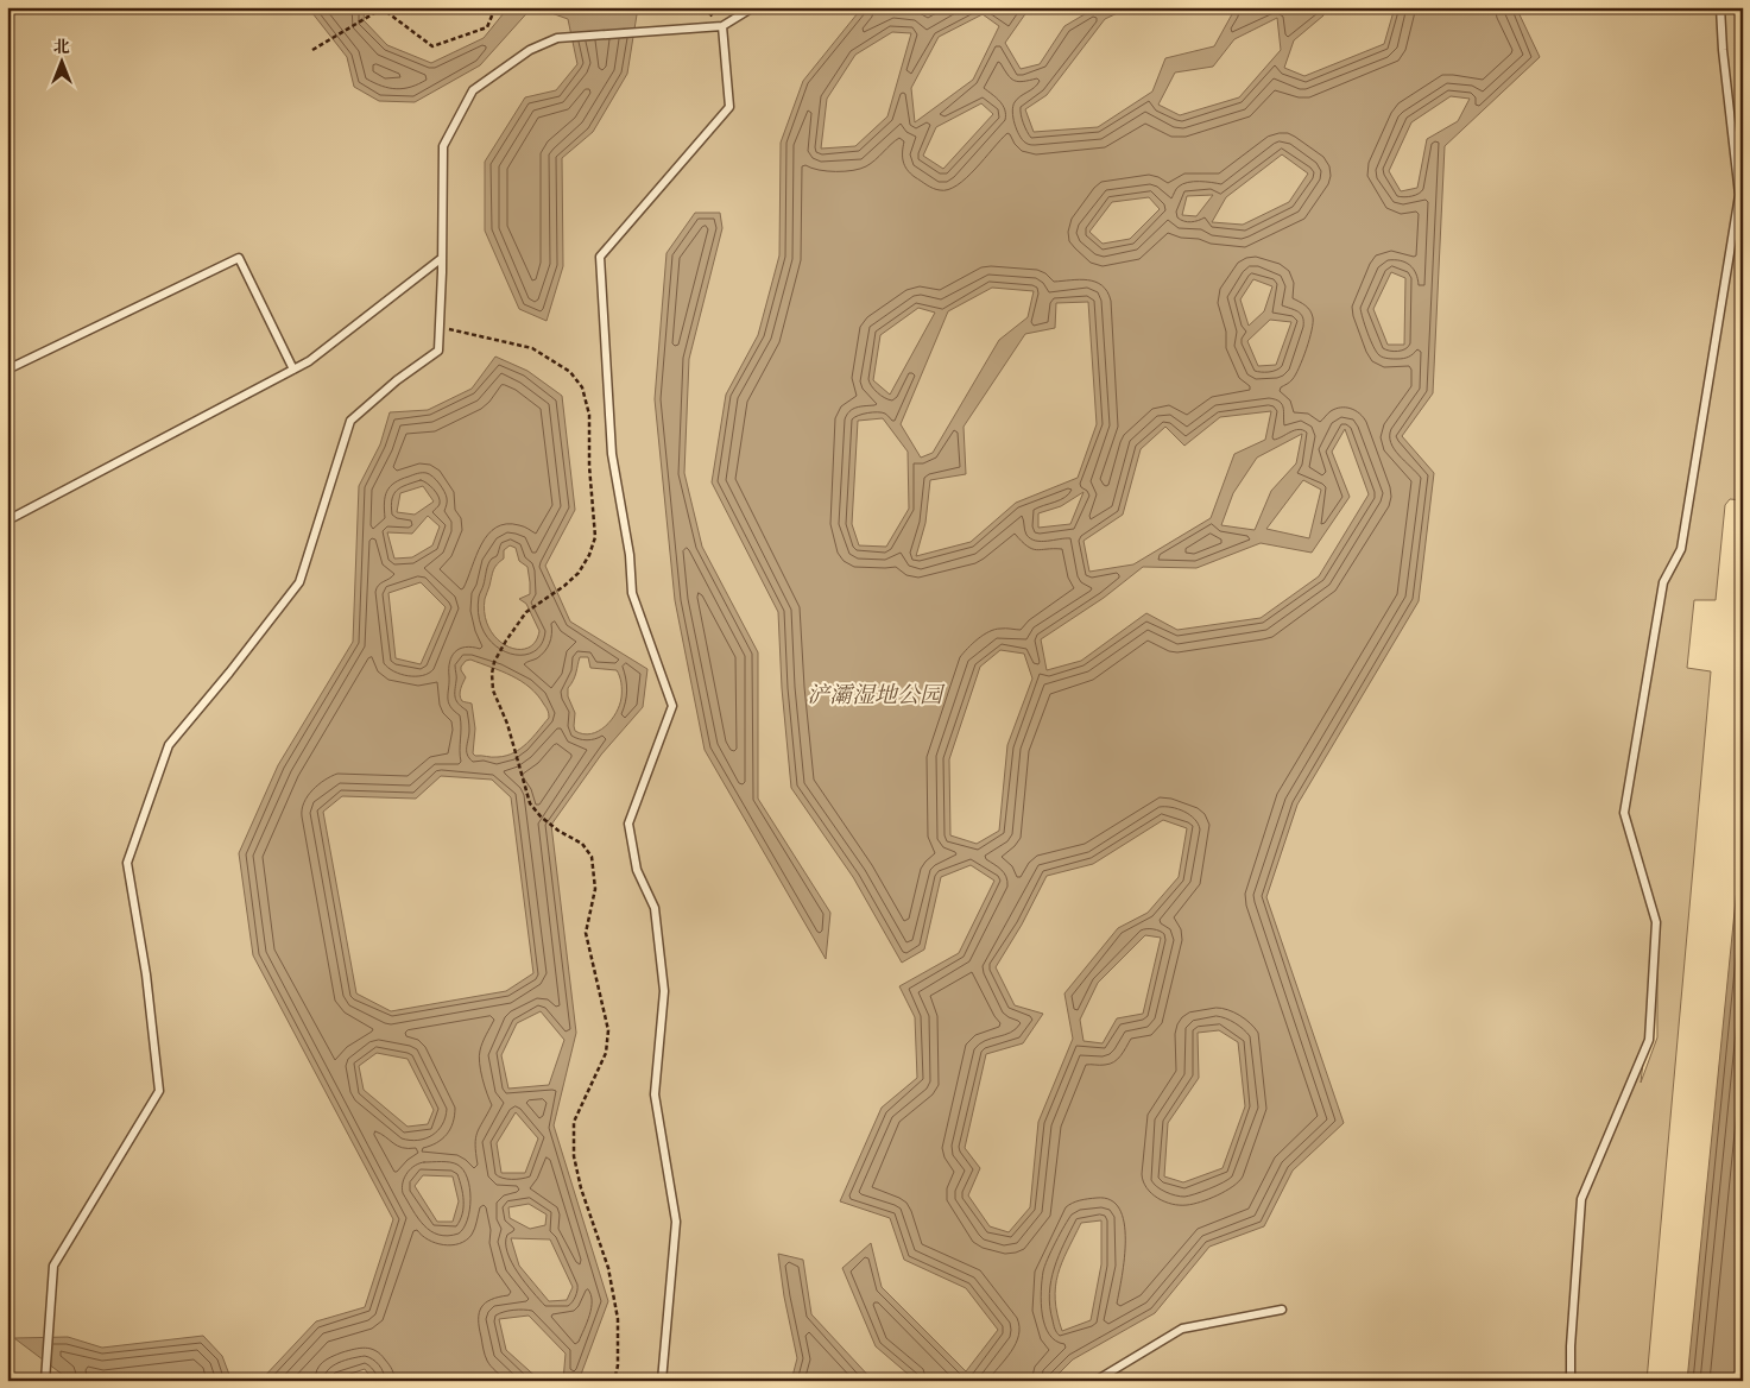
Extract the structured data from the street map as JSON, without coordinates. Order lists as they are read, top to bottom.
{
  "parks": ["浐灞湿地公园"],
  "north": "top"
}
